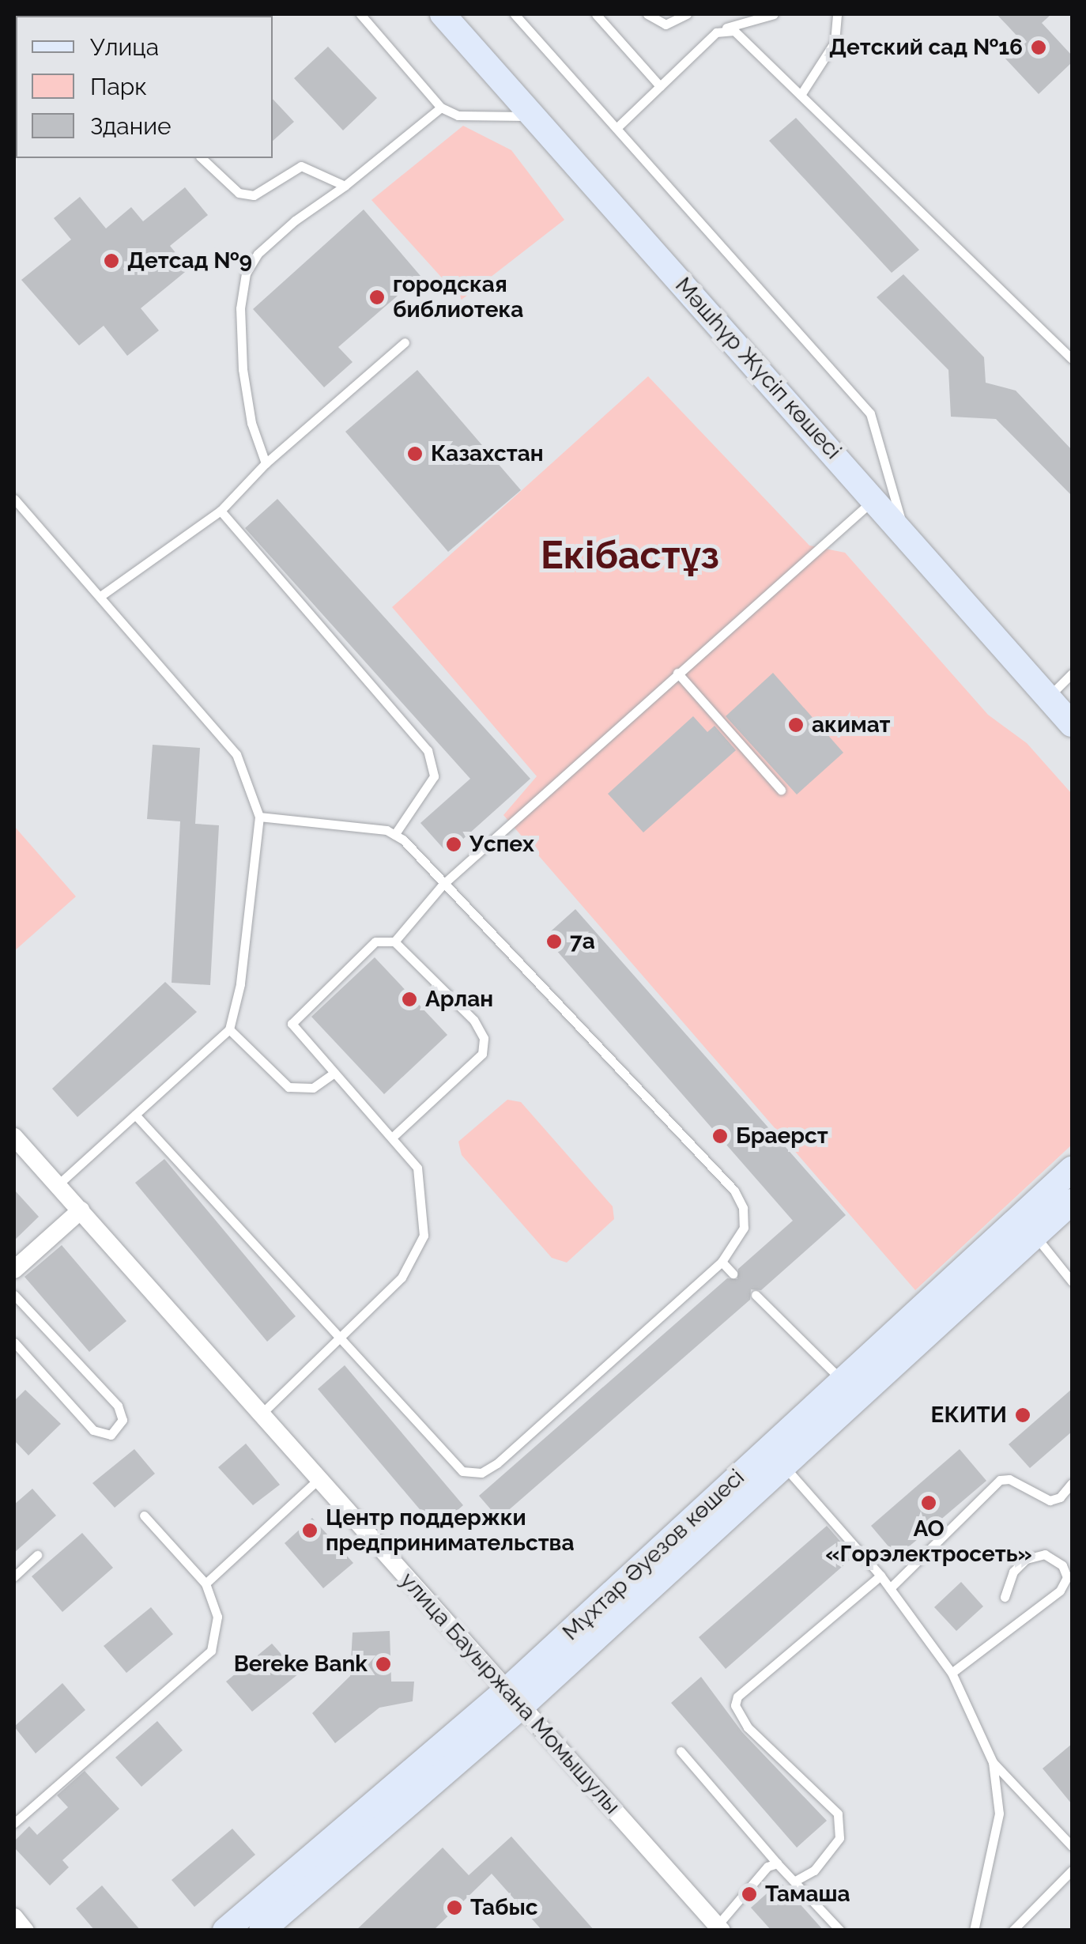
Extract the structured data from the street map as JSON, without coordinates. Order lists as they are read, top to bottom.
{
  "streets": {
    "street": ["Мәшһүр Жүсіп көшесі", "Мұхтар Әуезов көшесі", "улица Бауыржана Момышулы"]
  },
  "crossings": [
    ["Мұхтар Әуезов көшесі", "улица Бауыржана Момышулы"]
  ],
  "districts": ["Екібастұз"],
  "places": [
    "Детский сад №16",
    "Детсад №9",
    "городская библиотека",
    "Казахстан",
    "акимат",
    "Успех",
    "7а",
    "Арлан",
    "Браерст",
    "ЕКИТИ",
    "АО «Горэлектросеть»",
    "Центр поддержки предпринимательства",
    "Bereke Bank",
    "Тамаша",
    "Табыс"
  ],
  "legend": ["Улица", "Парк", "Здание"]
}
